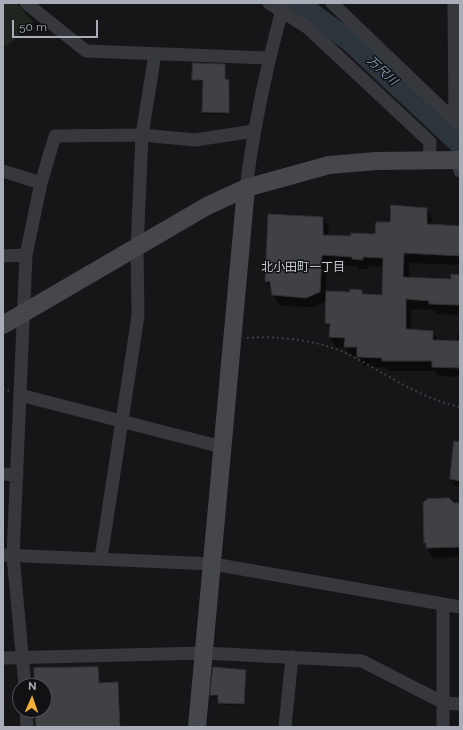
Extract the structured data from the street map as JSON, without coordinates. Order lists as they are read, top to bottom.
{
  "districts": ["北小田町一丁目"],
  "water": ["万尺川"],
  "scale_bar": "50 m",
  "north": "top"
}
